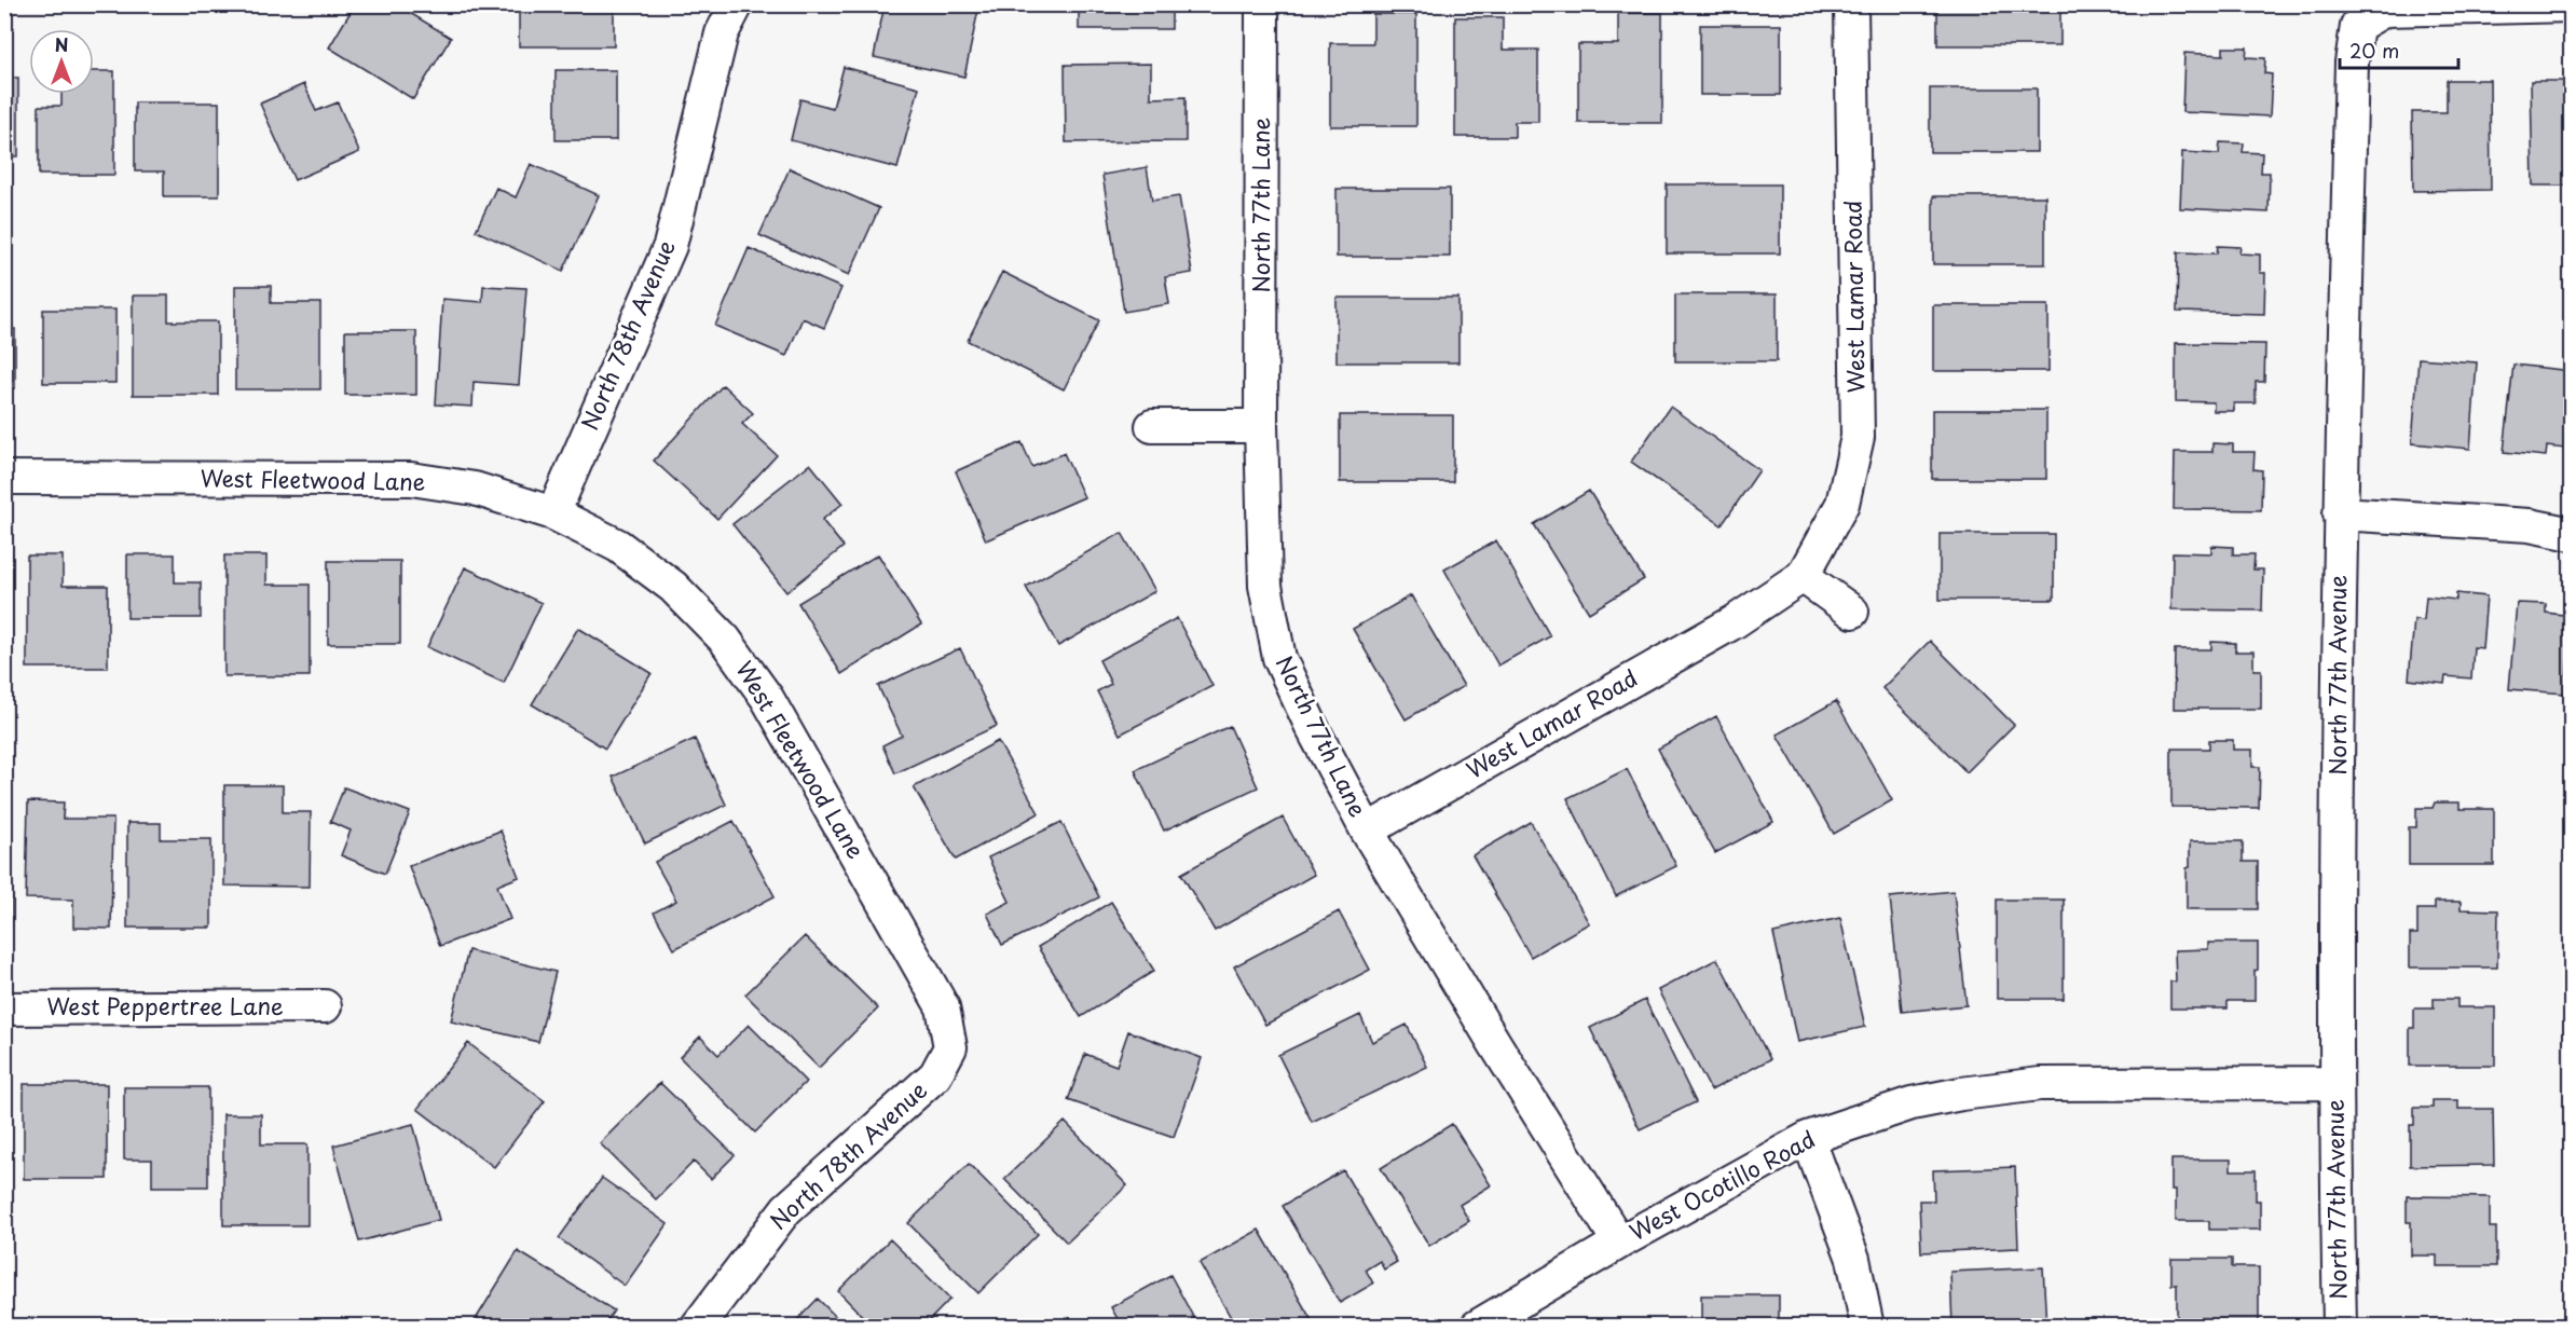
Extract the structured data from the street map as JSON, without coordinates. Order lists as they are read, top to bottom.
{
  "streets": {
    "street": [
      "North 77th Lane",
      "West Lamar Road",
      "North 78th Avenue",
      "West Fleetwood Lane",
      "North 77th Avenue",
      "West Peppertree Lane",
      "West Ocotillo Road"
    ]
  },
  "crossings": [
    ["North 77th Lane", "West Lamar Road"],
    ["North 77th Lane", "West Ocotillo Road"],
    ["North 78th Avenue", "West Fleetwood Lane"],
    ["North 77th Avenue", "West Ocotillo Road"]
  ],
  "scale_bar": "20 m",
  "north": "top"
}
